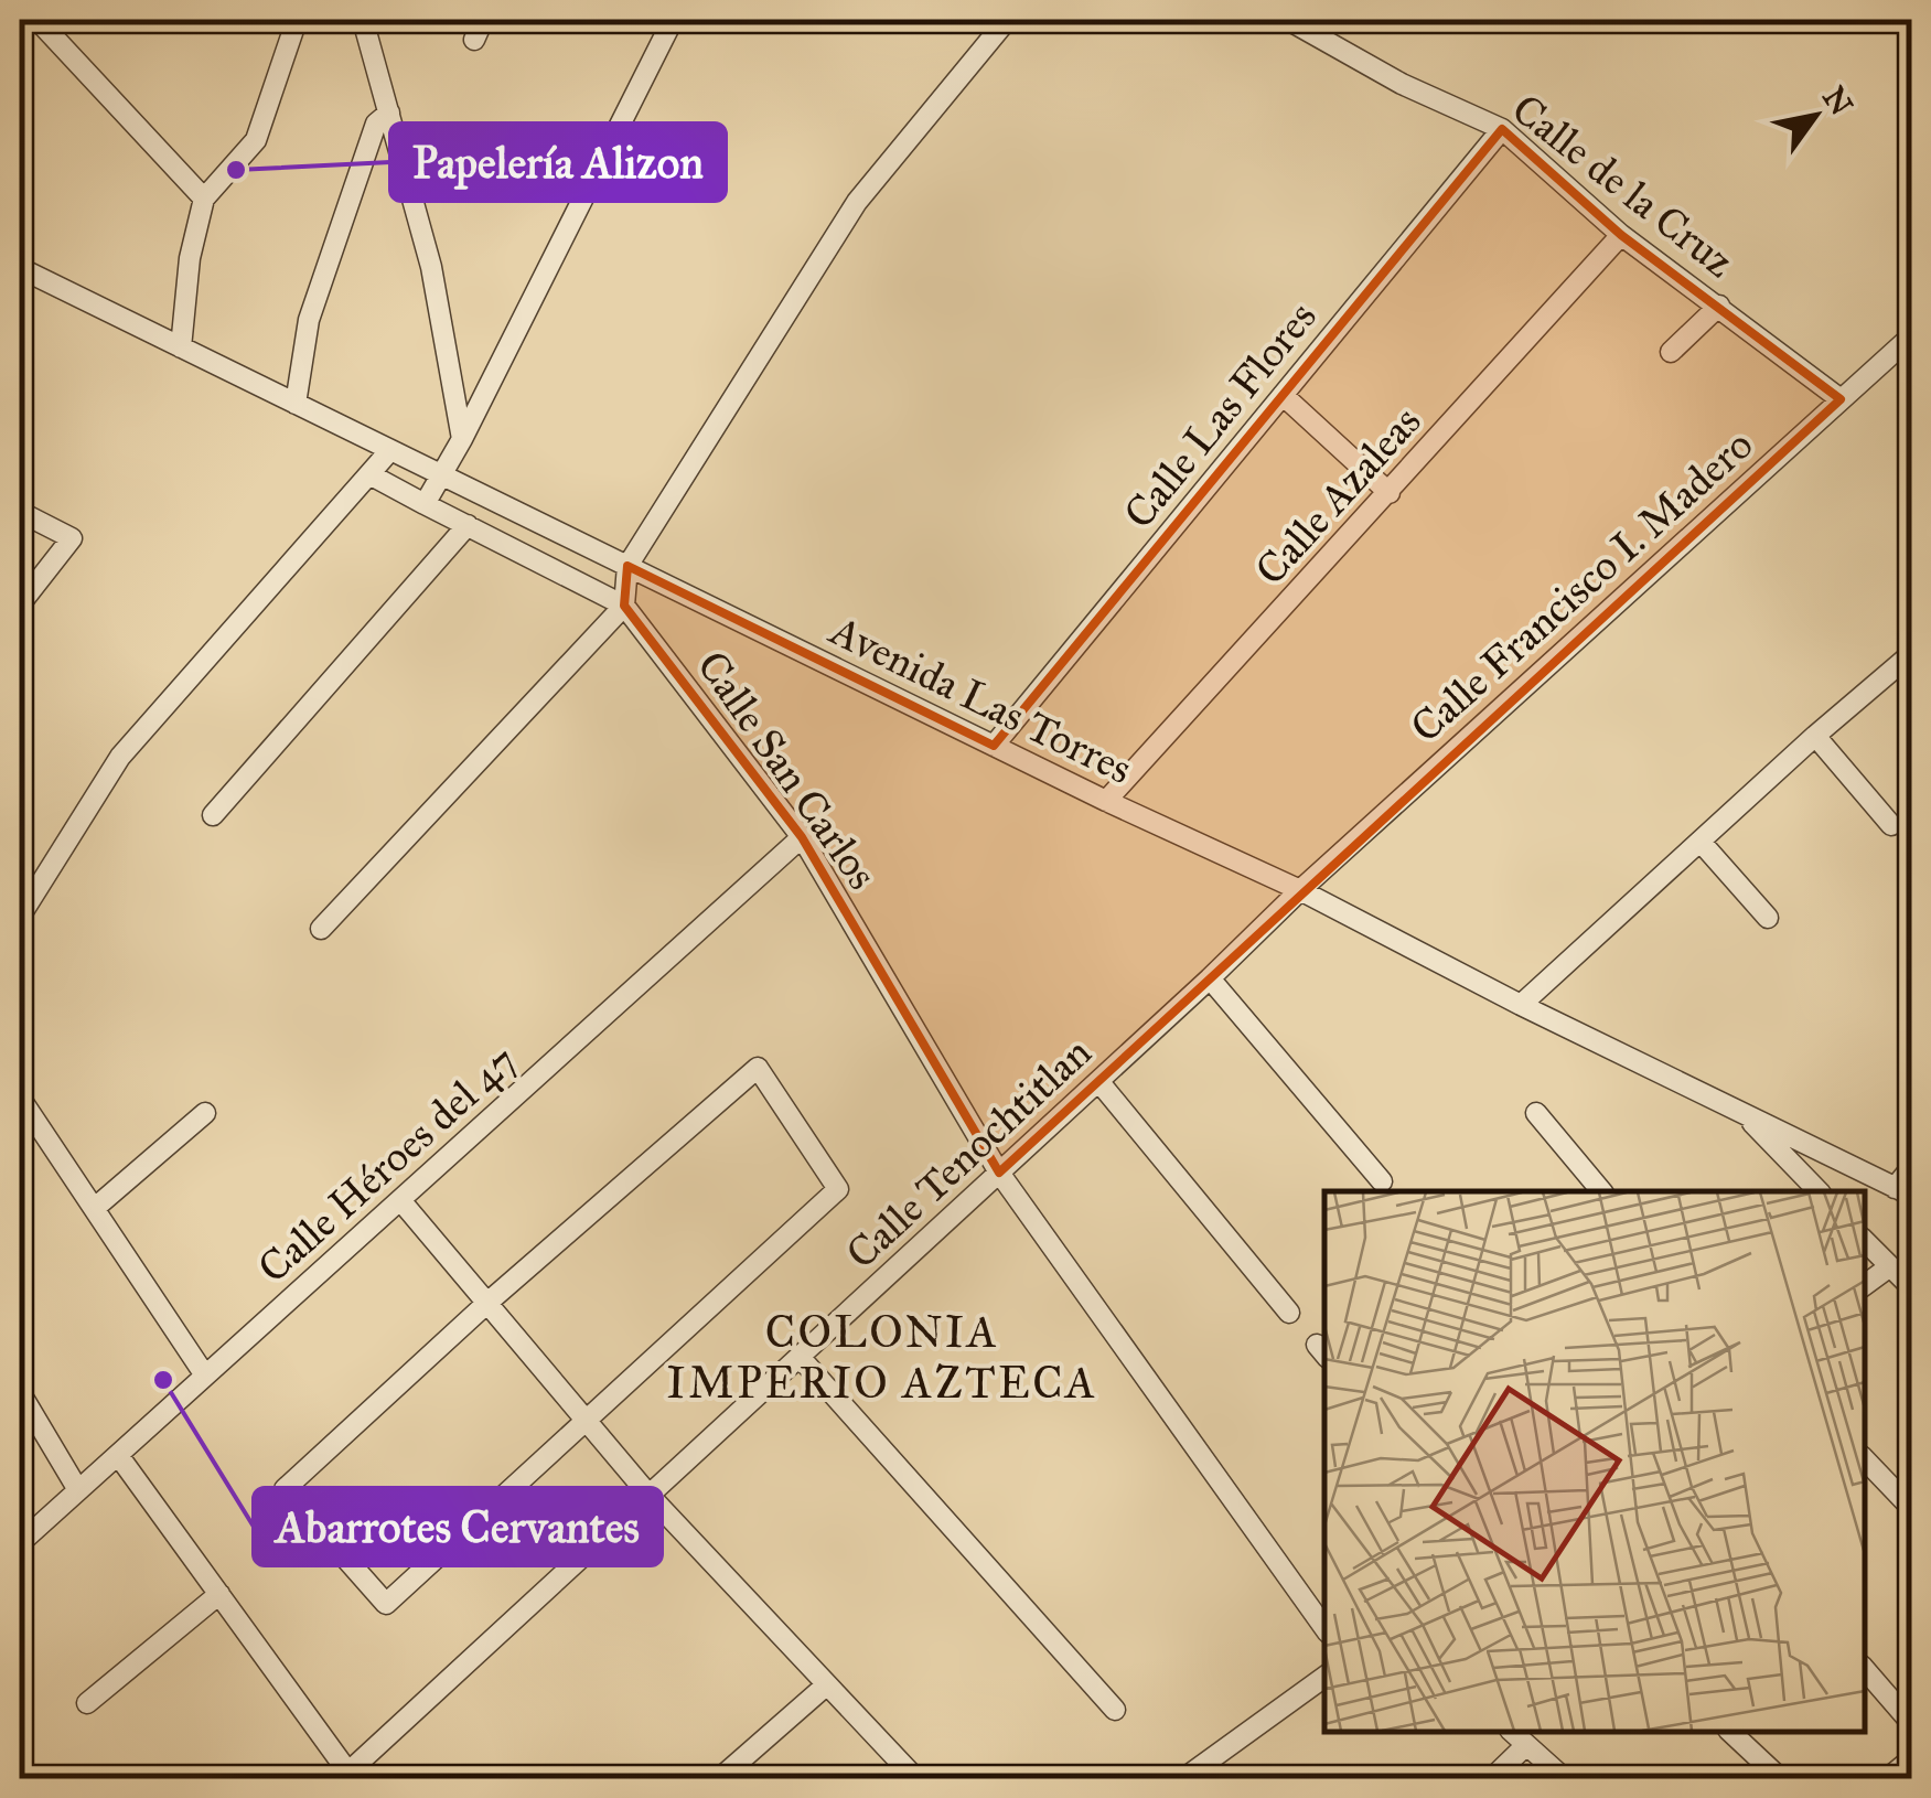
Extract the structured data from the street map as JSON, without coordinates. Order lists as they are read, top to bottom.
{
  "streets": {
    "street": [
      "Calle de la Cruz",
      "Calle Las Flores",
      "Calle Azaleas",
      "Calle Francisco I. Madero",
      "Avenida Las Torres",
      "Calle San Carlos",
      "Calle Tenochtitlan",
      "Calle Héroes del 47"
    ]
  },
  "crossings": [
    ["Calle de la Cruz", "Calle Las Flores"],
    ["Calle de la Cruz", "Calle Azaleas"],
    ["Calle de la Cruz", "Calle Francisco I. Madero"],
    ["Calle Las Flores", "Avenida Las Torres"],
    ["Calle Azaleas", "Avenida Las Torres"],
    ["Calle Francisco I. Madero", "Avenida Las Torres"],
    ["Calle Francisco I. Madero", "Calle Tenochtitlan"],
    ["Avenida Las Torres", "Calle Tenochtitlan"],
    ["Calle San Carlos", "Calle Tenochtitlan"],
    ["Calle San Carlos", "Calle Héroes del 47"]
  ],
  "districts": ["COLONIA IMPERIO AZTECA"],
  "places": ["Papelería Alizon", "Abarrotes Cervantes"],
  "north": "top right"
}
